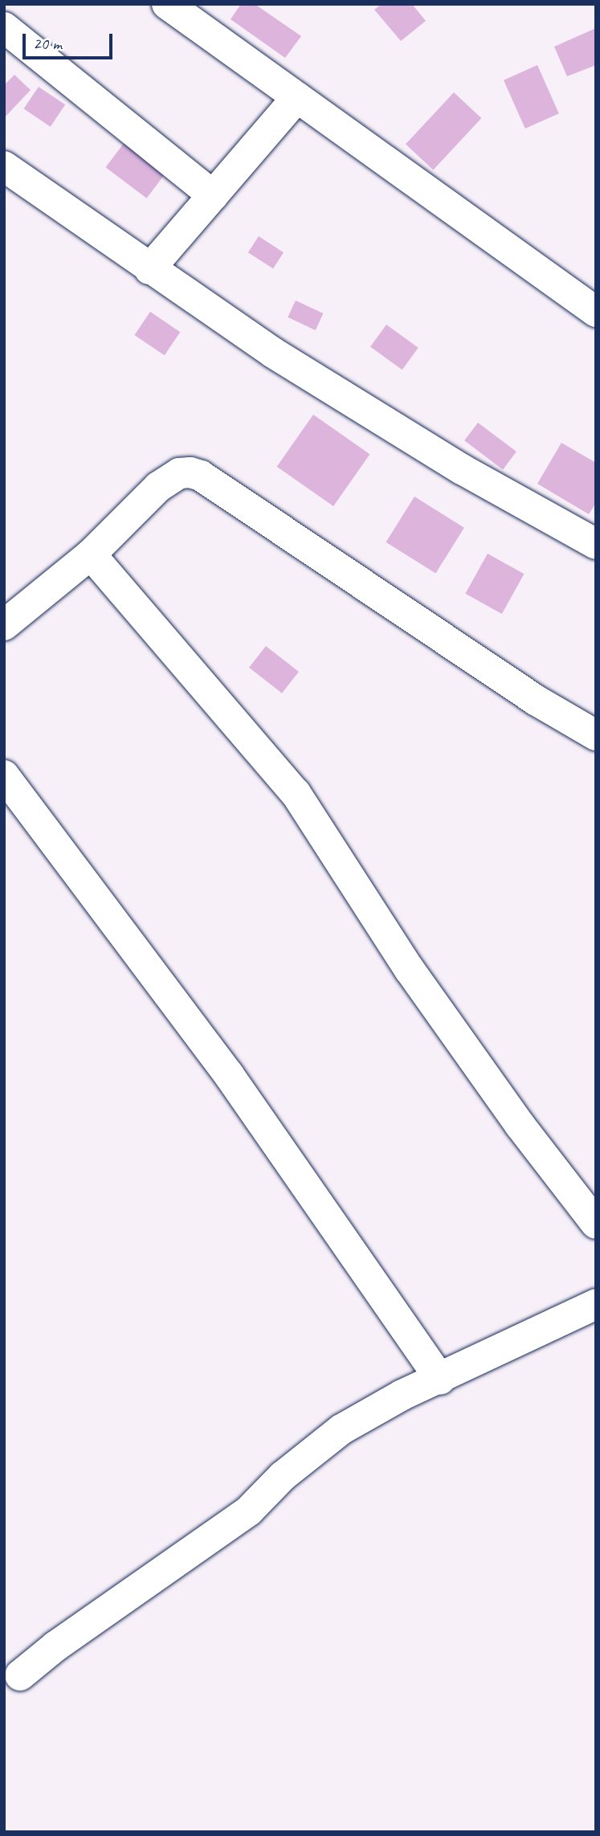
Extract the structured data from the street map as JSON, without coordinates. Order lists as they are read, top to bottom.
{
  "scale_bar": "20 m"
}
